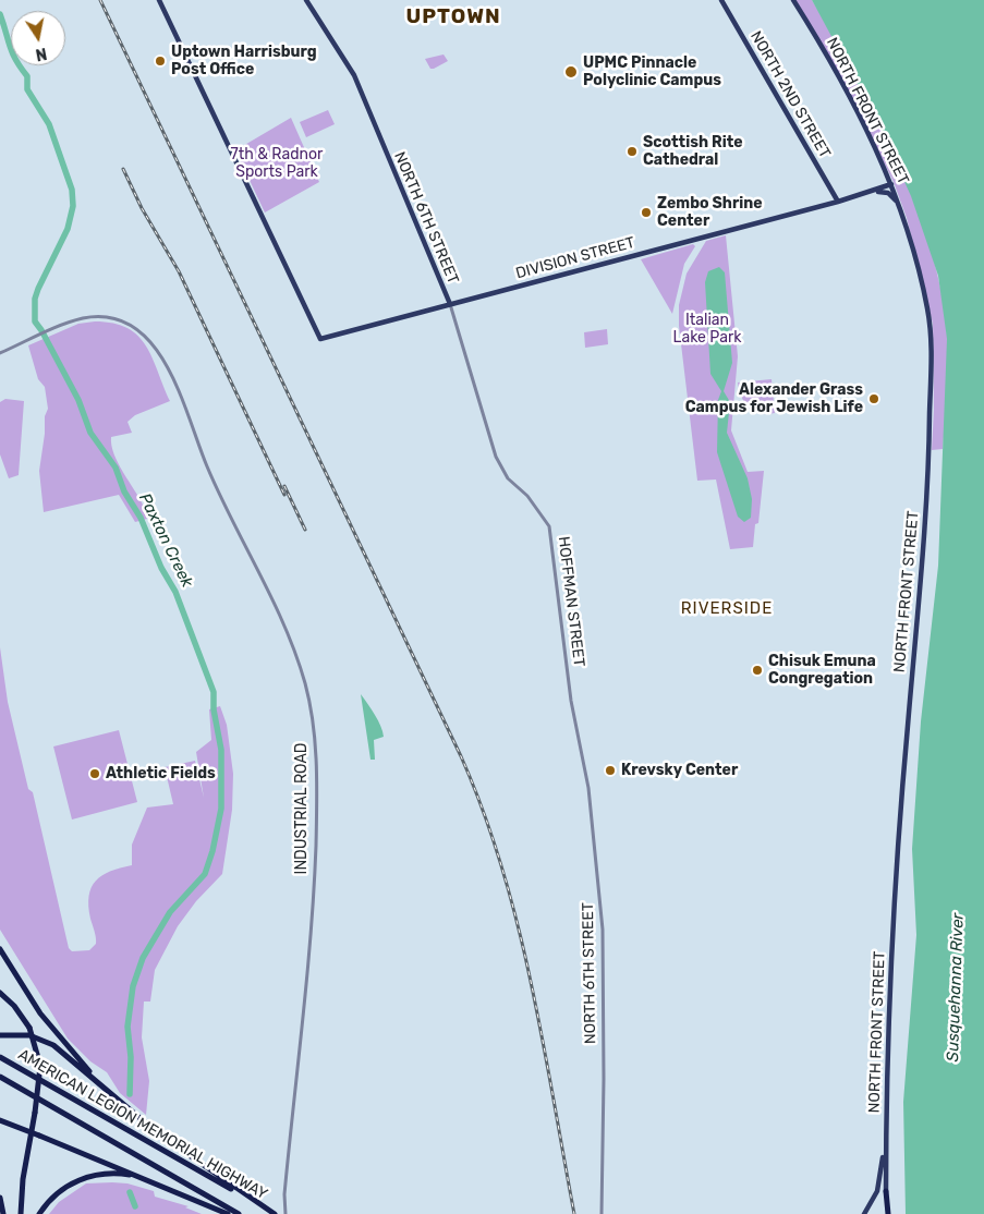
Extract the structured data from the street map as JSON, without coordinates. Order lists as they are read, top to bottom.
{
  "streets": {
    "highway": ["AMERICAN LEGION MEMORIAL HIGHWAY"],
    "main road": [
      "NORTH 2ND STREET",
      "NORTH FRONT STREET",
      "NORTH 6TH STREET",
      "DIVISION STREET"
    ],
    "street": ["HOFFMAN STREET", "INDUSTRIAL ROAD"]
  },
  "crossings": [
    ["NORTH 2ND STREET", "DIVISION STREET"],
    ["NORTH FRONT STREET", "DIVISION STREET"],
    ["NORTH 6TH STREET", "DIVISION STREET"],
    ["NORTH 6TH STREET", "HOFFMAN STREET"]
  ],
  "districts": ["UPTOWN", "RIVERSIDE"],
  "water": ["Paxton Creek", "Susquehanna River"],
  "parks": ["7th & Radnor Sports Park", "Italian Lake Park"],
  "places": [
    "Uptown Harrisburg Post Office",
    "UPMC Pinnacle Polyclinic Campus",
    "Scottish Rite Cathedral",
    "Zembo Shrine Center",
    "Alexander Grass Campus for Jewish Life",
    "Chisuk Emuna Congregation",
    "Krevsky Center",
    "Athletic Fields"
  ],
  "north": "bottom"
}
